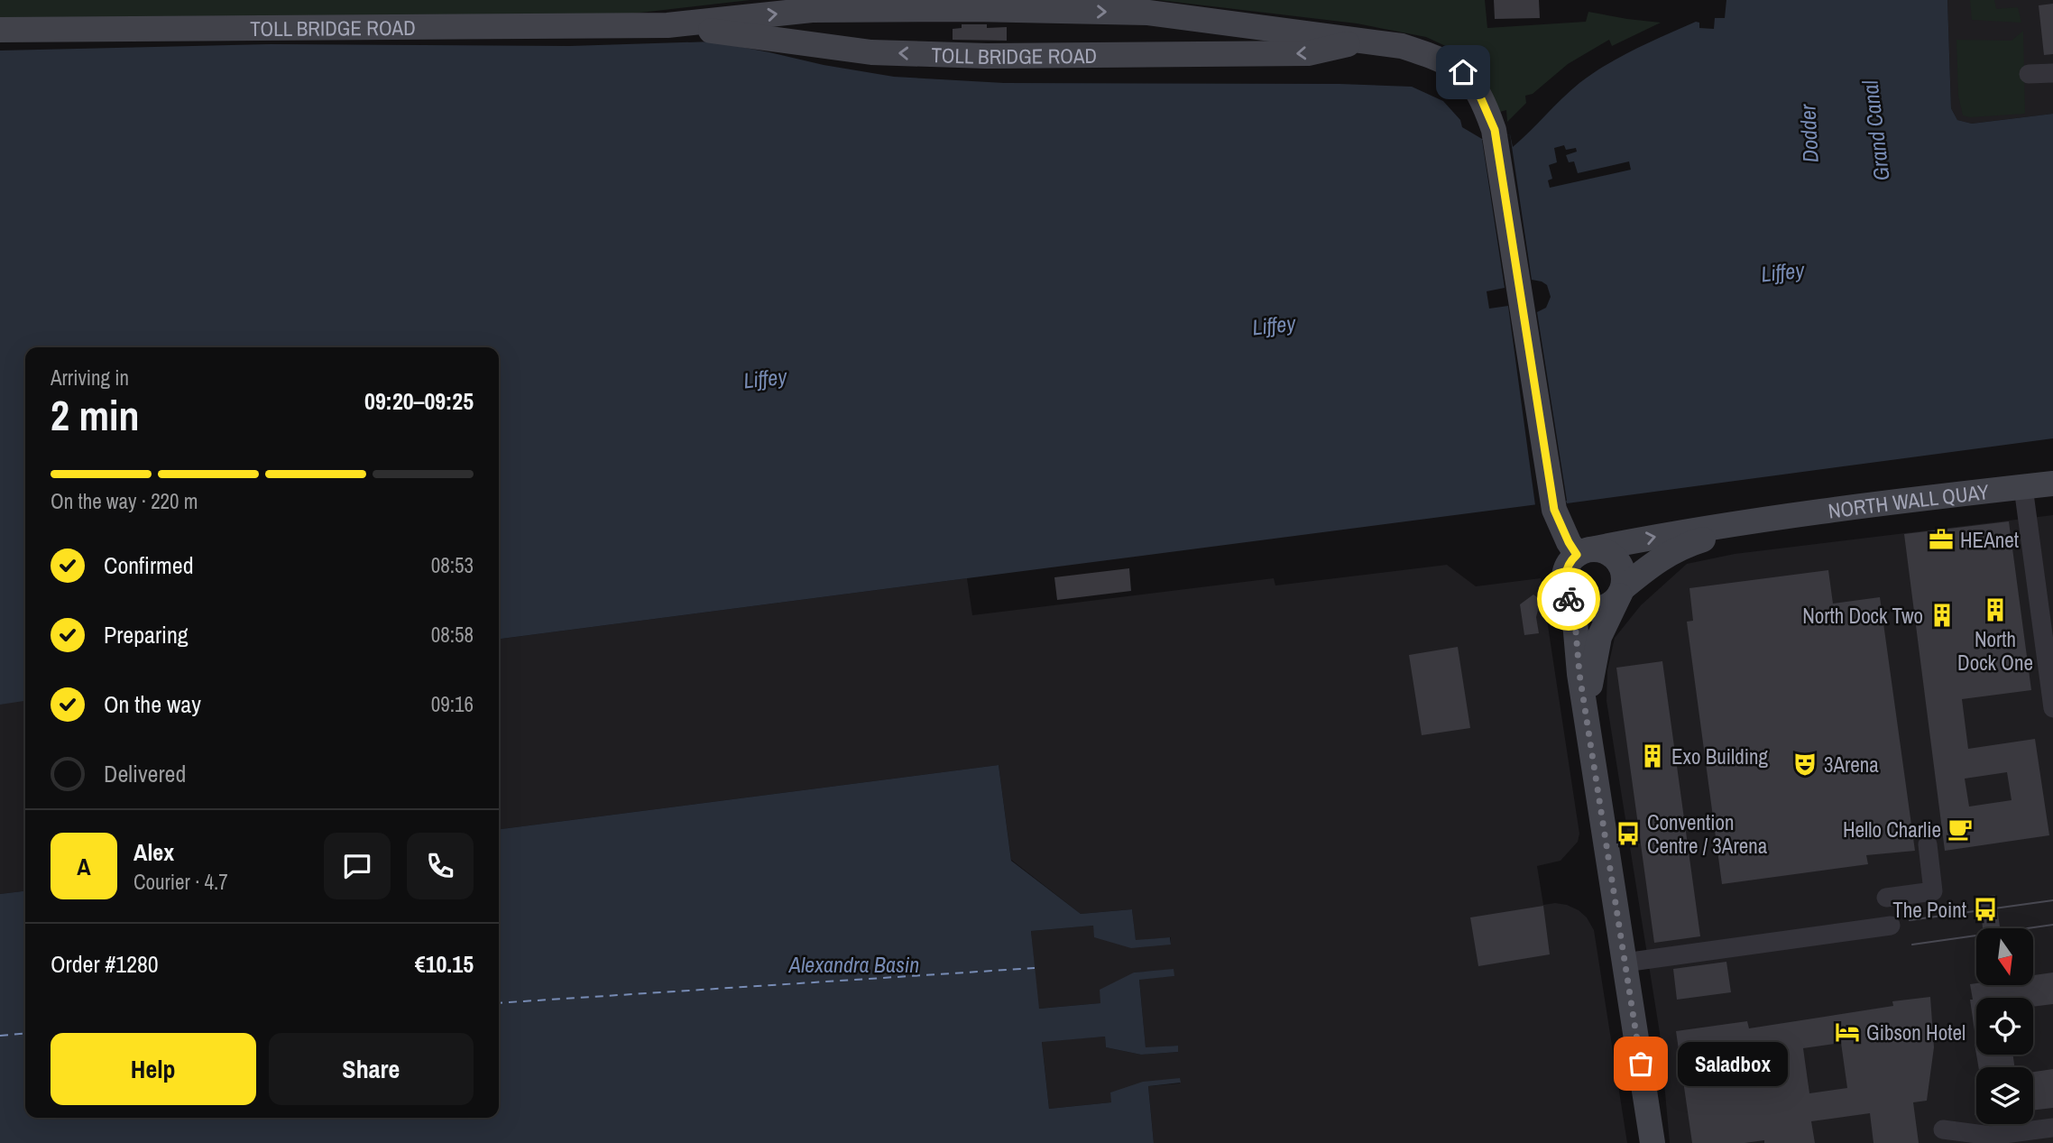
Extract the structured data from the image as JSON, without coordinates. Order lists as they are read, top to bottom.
{
  "streets": {
    "main road": ["TOLL BRIDGE ROAD", "NORTH WALL QUAY"]
  },
  "crossings": [
    ["TOLL BRIDGE ROAD", "NORTH WALL QUAY"]
  ],
  "water": [
    "Grand Canal",
    "Dodder",
    "Liffey",
    "Alexandra Basin"
  ],
  "places": {
    "office": ["HEAnet"],
    "building": ["North Dock One", "North Dock Two", "Exo Building"],
    "theatre": ["3Arena"],
    "cafe": ["Hello Charlie"],
    "bus stop": ["Convention Centre / 3Arena", "The Point"],
    "hotel": ["Gibson Hotel"],
    "other": ["Saladbox"]
  },
  "north": "bottom",
  "page": {
    "heading": ["2 min", "Arriving in", "09:20–09:25"],
    "panel": [
      "Alex",
      "Courier · 4.7",
      "Order #1280",
      "€10.15"
    ],
    "bar": "On the way · 220 m",
    "list": [
      ["Confirmed", "08:53"],
      ["Preparing", "08:58"],
      ["On the way", "09:16"],
      "Delivered"
    ],
    "round": "A",
    "buttons": ["Help", "Share"],
    "bubble": "Saladbox"
  }
}
